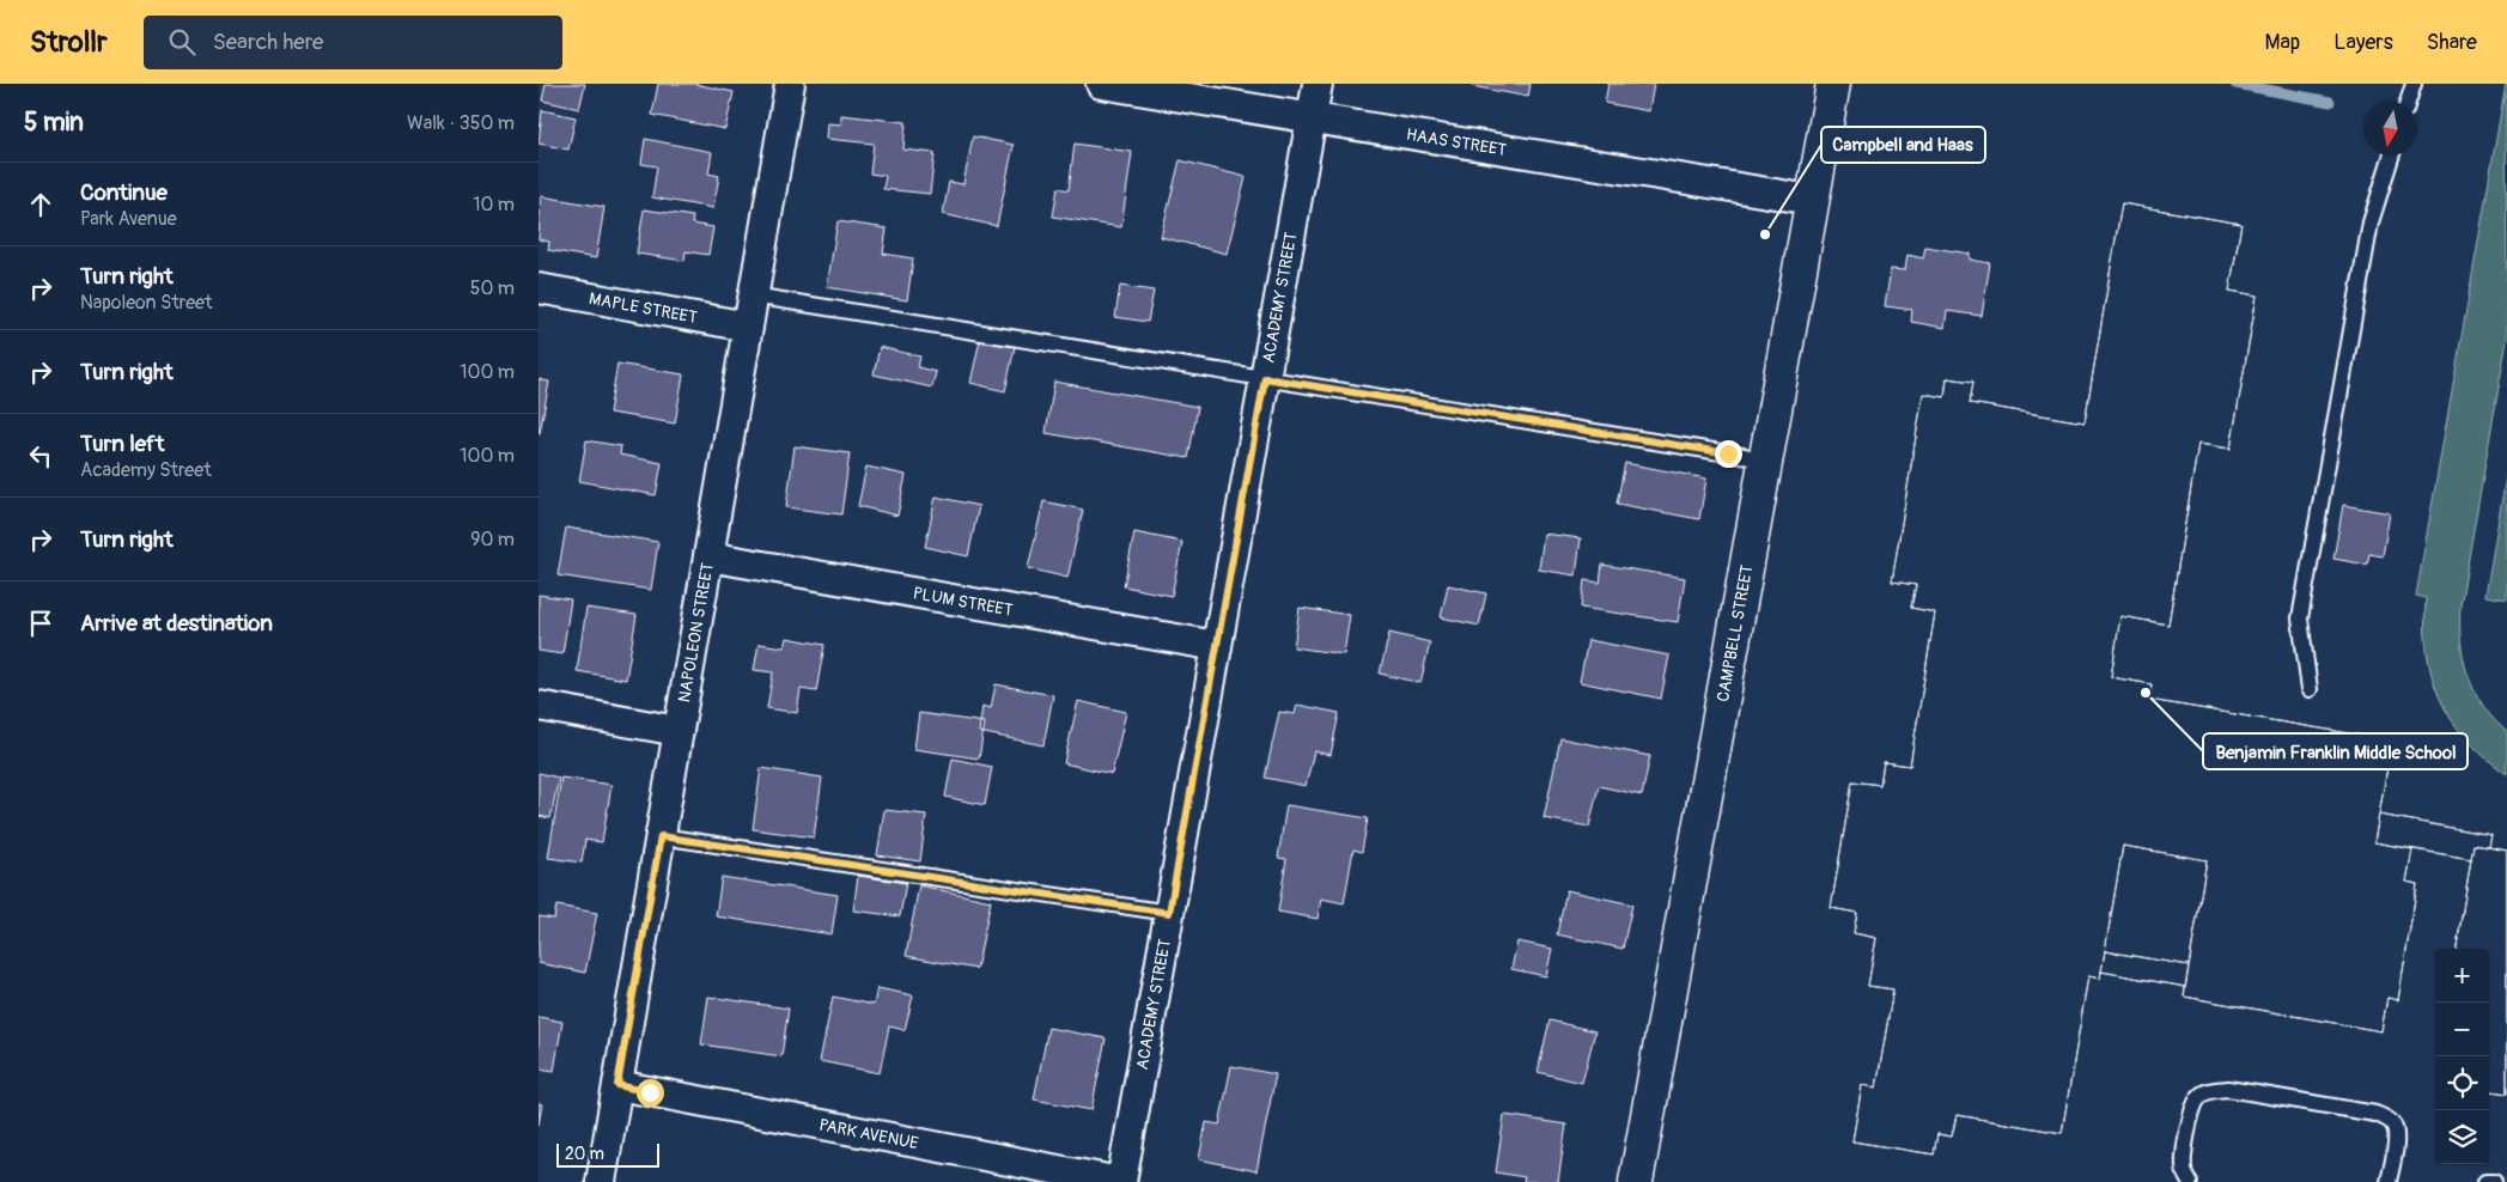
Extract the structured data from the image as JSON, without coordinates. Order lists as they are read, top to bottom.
{
  "streets": {
    "main road": ["CAMPBELL STREET"],
    "street": [
      "HAAS STREET",
      "ACADEMY STREET",
      "MAPLE STREET",
      "PLUM STREET",
      "NAPOLEON STREET",
      "PARK AVENUE"
    ]
  },
  "crossings": [
    ["HAAS STREET", "ACADEMY STREET"],
    ["HAAS STREET", "CAMPBELL STREET"],
    ["ACADEMY STREET", "PLUM STREET"],
    ["ACADEMY STREET", "PARK AVENUE"],
    ["MAPLE STREET", "NAPOLEON STREET"],
    ["PLUM STREET", "NAPOLEON STREET"],
    ["NAPOLEON STREET", "PARK AVENUE"]
  ],
  "places": ["Campbell and Haas", "Benjamin Franklin Middle School"],
  "scale_bar": "20 m",
  "north": "bottom",
  "page": {
    "header": "Strollr",
    "search": "Search here",
    "nav": ["Map", "Layers", "Share"],
    "heading": ["5 min", "Walk · 350 m"],
    "list": [
      ["Continue", "Park Avenue", "10 m"],
      ["Turn right", "Napoleon Street", "50 m"],
      ["Turn right", "100 m"],
      ["Turn left", "Academy Street", "100 m"],
      ["Turn right", "90 m"],
      "Arrive at destination"
    ],
    "map_buttons": ["+", "−"],
    "scale": "20 m"
  }
}
